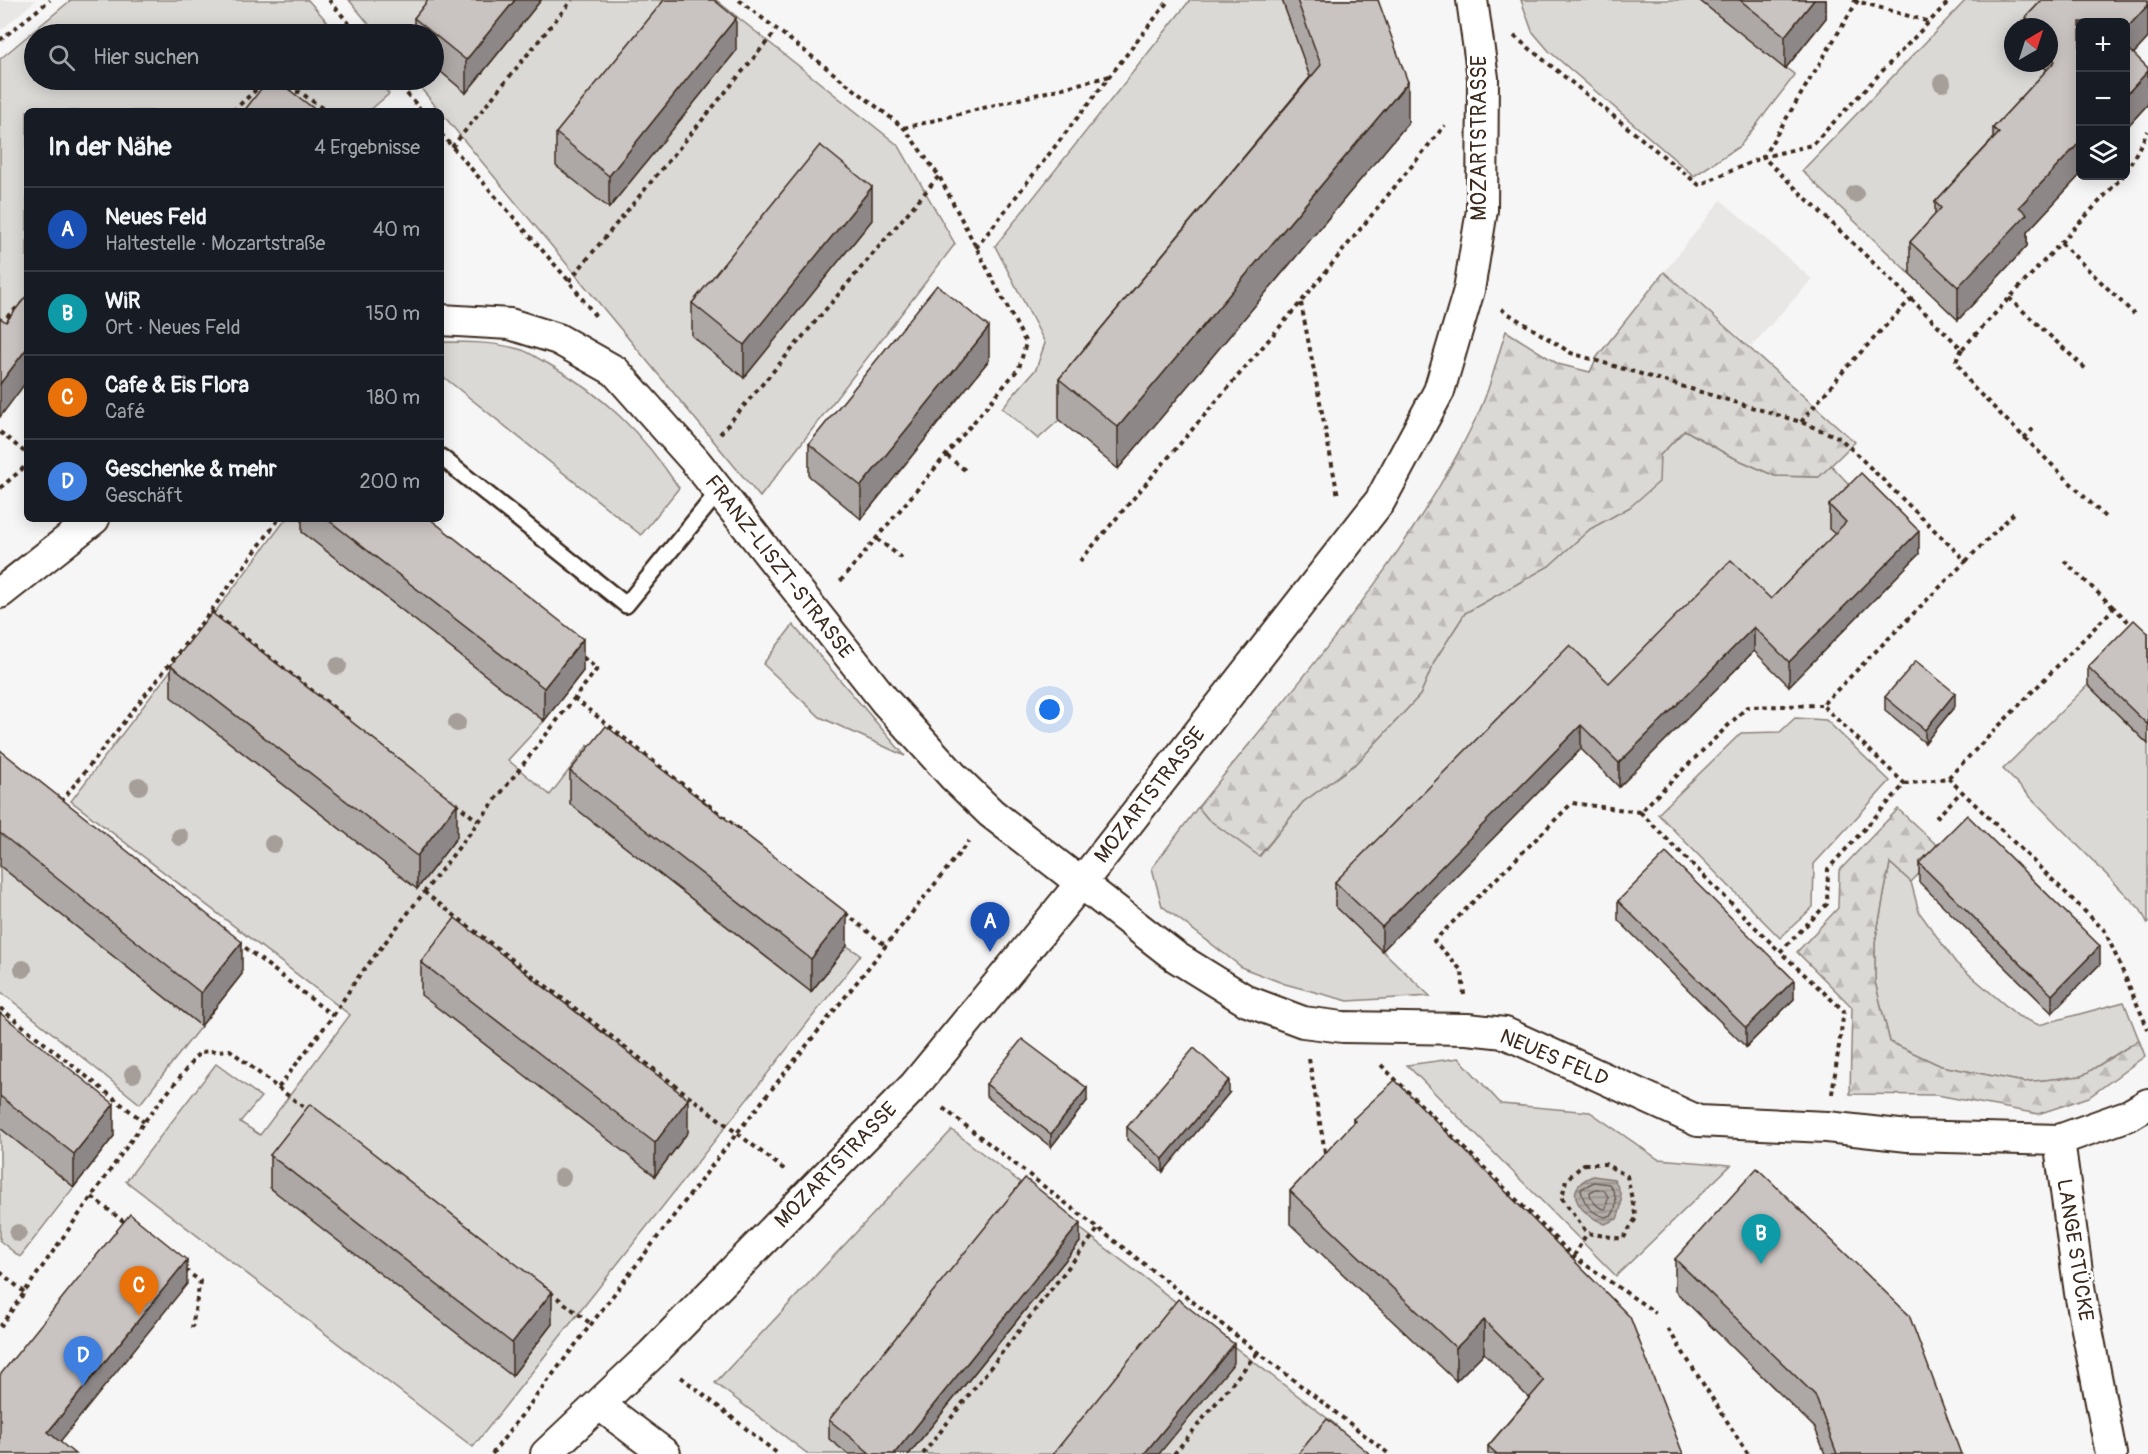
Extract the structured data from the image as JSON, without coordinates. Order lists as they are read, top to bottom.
{
  "streets": {
    "street": [
      "MOZARTSTRASSE",
      "FRANZ-LISZT-STRASSE",
      "NEUES FELD",
      "LANGE STÜCKE"
    ]
  },
  "crossings": [
    ["MOZARTSTRASSE", "FRANZ-LISZT-STRASSE"],
    ["MOZARTSTRASSE", "NEUES FELD"],
    ["FRANZ-LISZT-STRASSE", "NEUES FELD"],
    ["NEUES FELD", "LANGE STÜCKE"]
  ],
  "north": "top right",
  "page": {
    "map_buttons": ["+", "−"],
    "search": "Hier suchen",
    "heading": ["In der Nähe", "4 Ergebnisse"],
    "list": [
      {
        "mark": "A",
        "name": "Neues Feld",
        "note": "Haltestelle · Mozartstraße",
        "value": "40 m"
      },
      {
        "mark": "B",
        "name": "WiR",
        "note": "Ort · Neues Feld",
        "value": "150 m"
      },
      {
        "mark": "C",
        "name": "Cafe & Eis Flora",
        "note": "Café",
        "value": "180 m"
      },
      {
        "mark": "D",
        "name": "Geschenke & mehr",
        "note": "Geschäft",
        "value": "200 m"
      }
    ],
    "pins": [
      "A",
      "B",
      "C",
      "D"
    ]
  }
}
